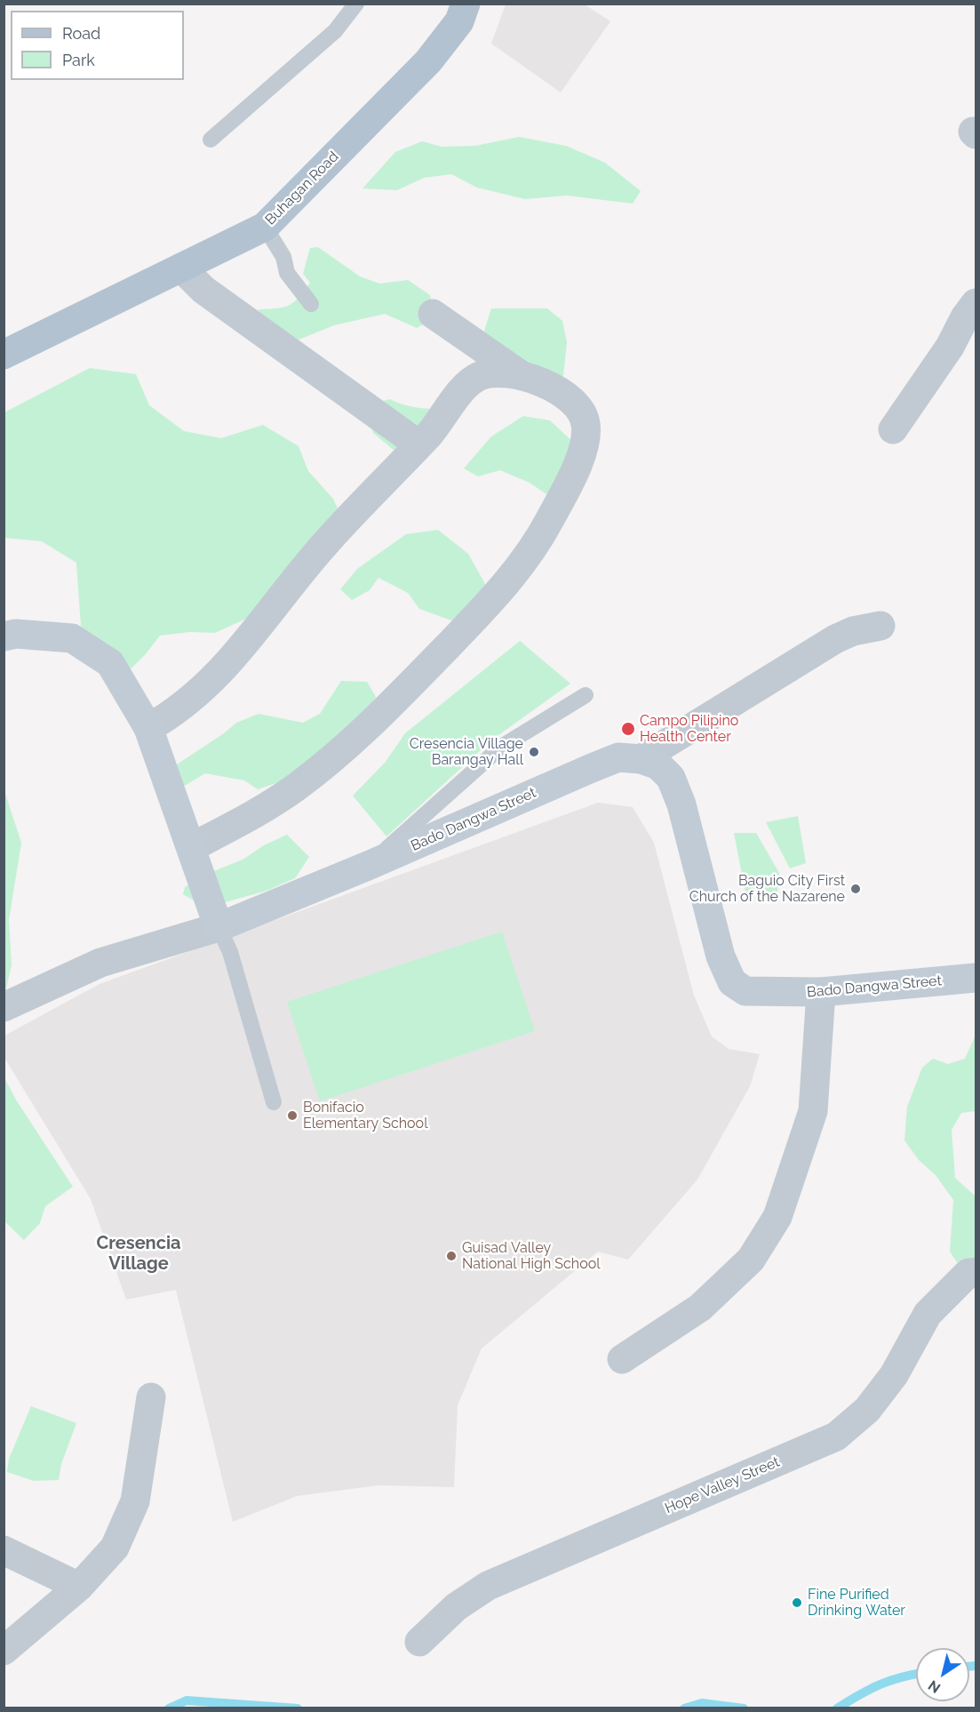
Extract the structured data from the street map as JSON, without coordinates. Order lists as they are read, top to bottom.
{
  "streets": {
    "main road": ["Buhagan Road"],
    "street": ["Bado Dangwa Street", "Hope Valley Street"]
  },
  "districts": ["Cresencia Village"],
  "places": [
    "Campo Pilipino Health Center",
    "Cresencia Village Barangay Hall",
    "Baguio City First Church of the Nazarene",
    "Bonifacio Elementary School",
    "Guisad Valley National High School",
    "Fine Purified Drinking Water"
  ],
  "legend": ["Road", "Park"],
  "north": "bottom left"
}
